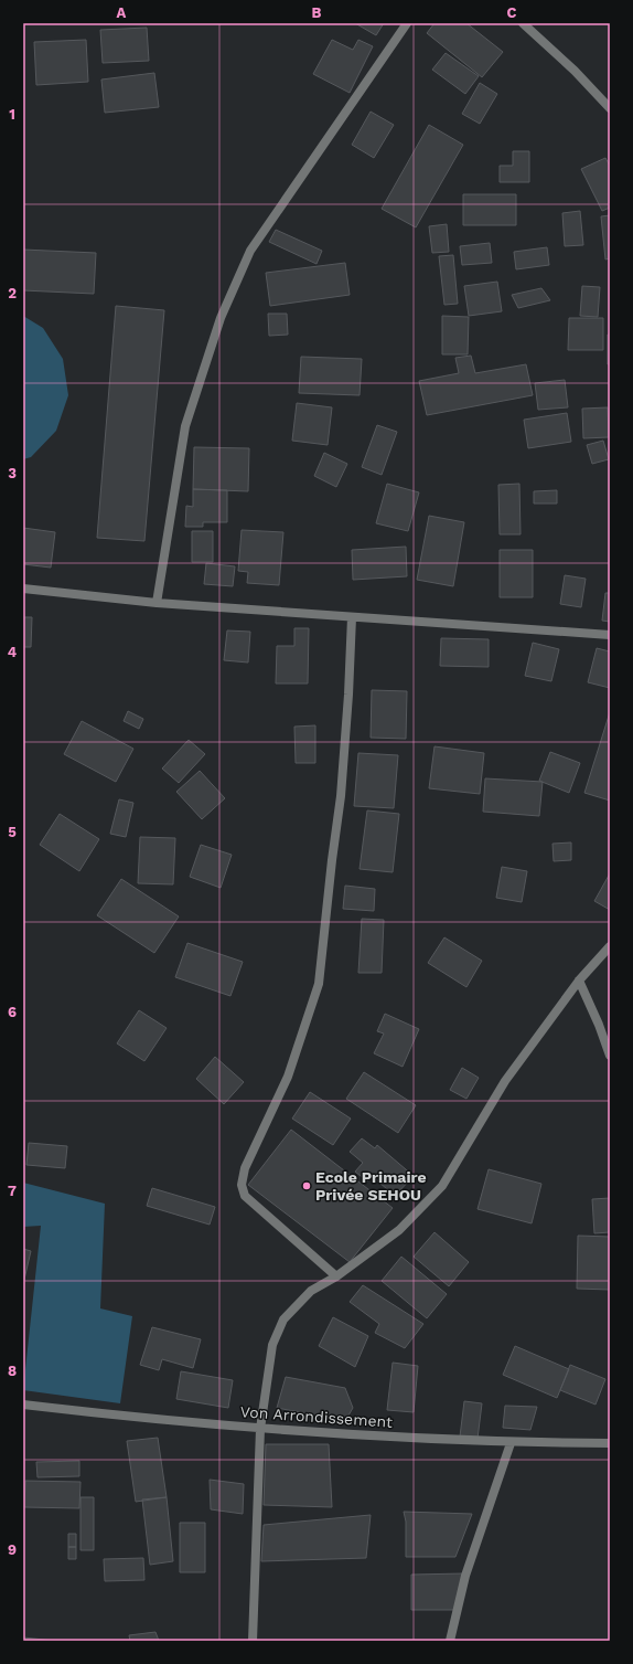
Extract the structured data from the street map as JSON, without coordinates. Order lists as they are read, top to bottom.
{
  "streets": {
    "street": ["Von Arrondissement"]
  },
  "places": ["Ecole Primaire Privée SEHOU"],
  "grid": {
    "columns": ["A", "B", "C"],
    "rows": [
      "1",
      "2",
      "3",
      "4",
      "5",
      "6",
      "7",
      "8",
      "9"
    ]
  }
}
